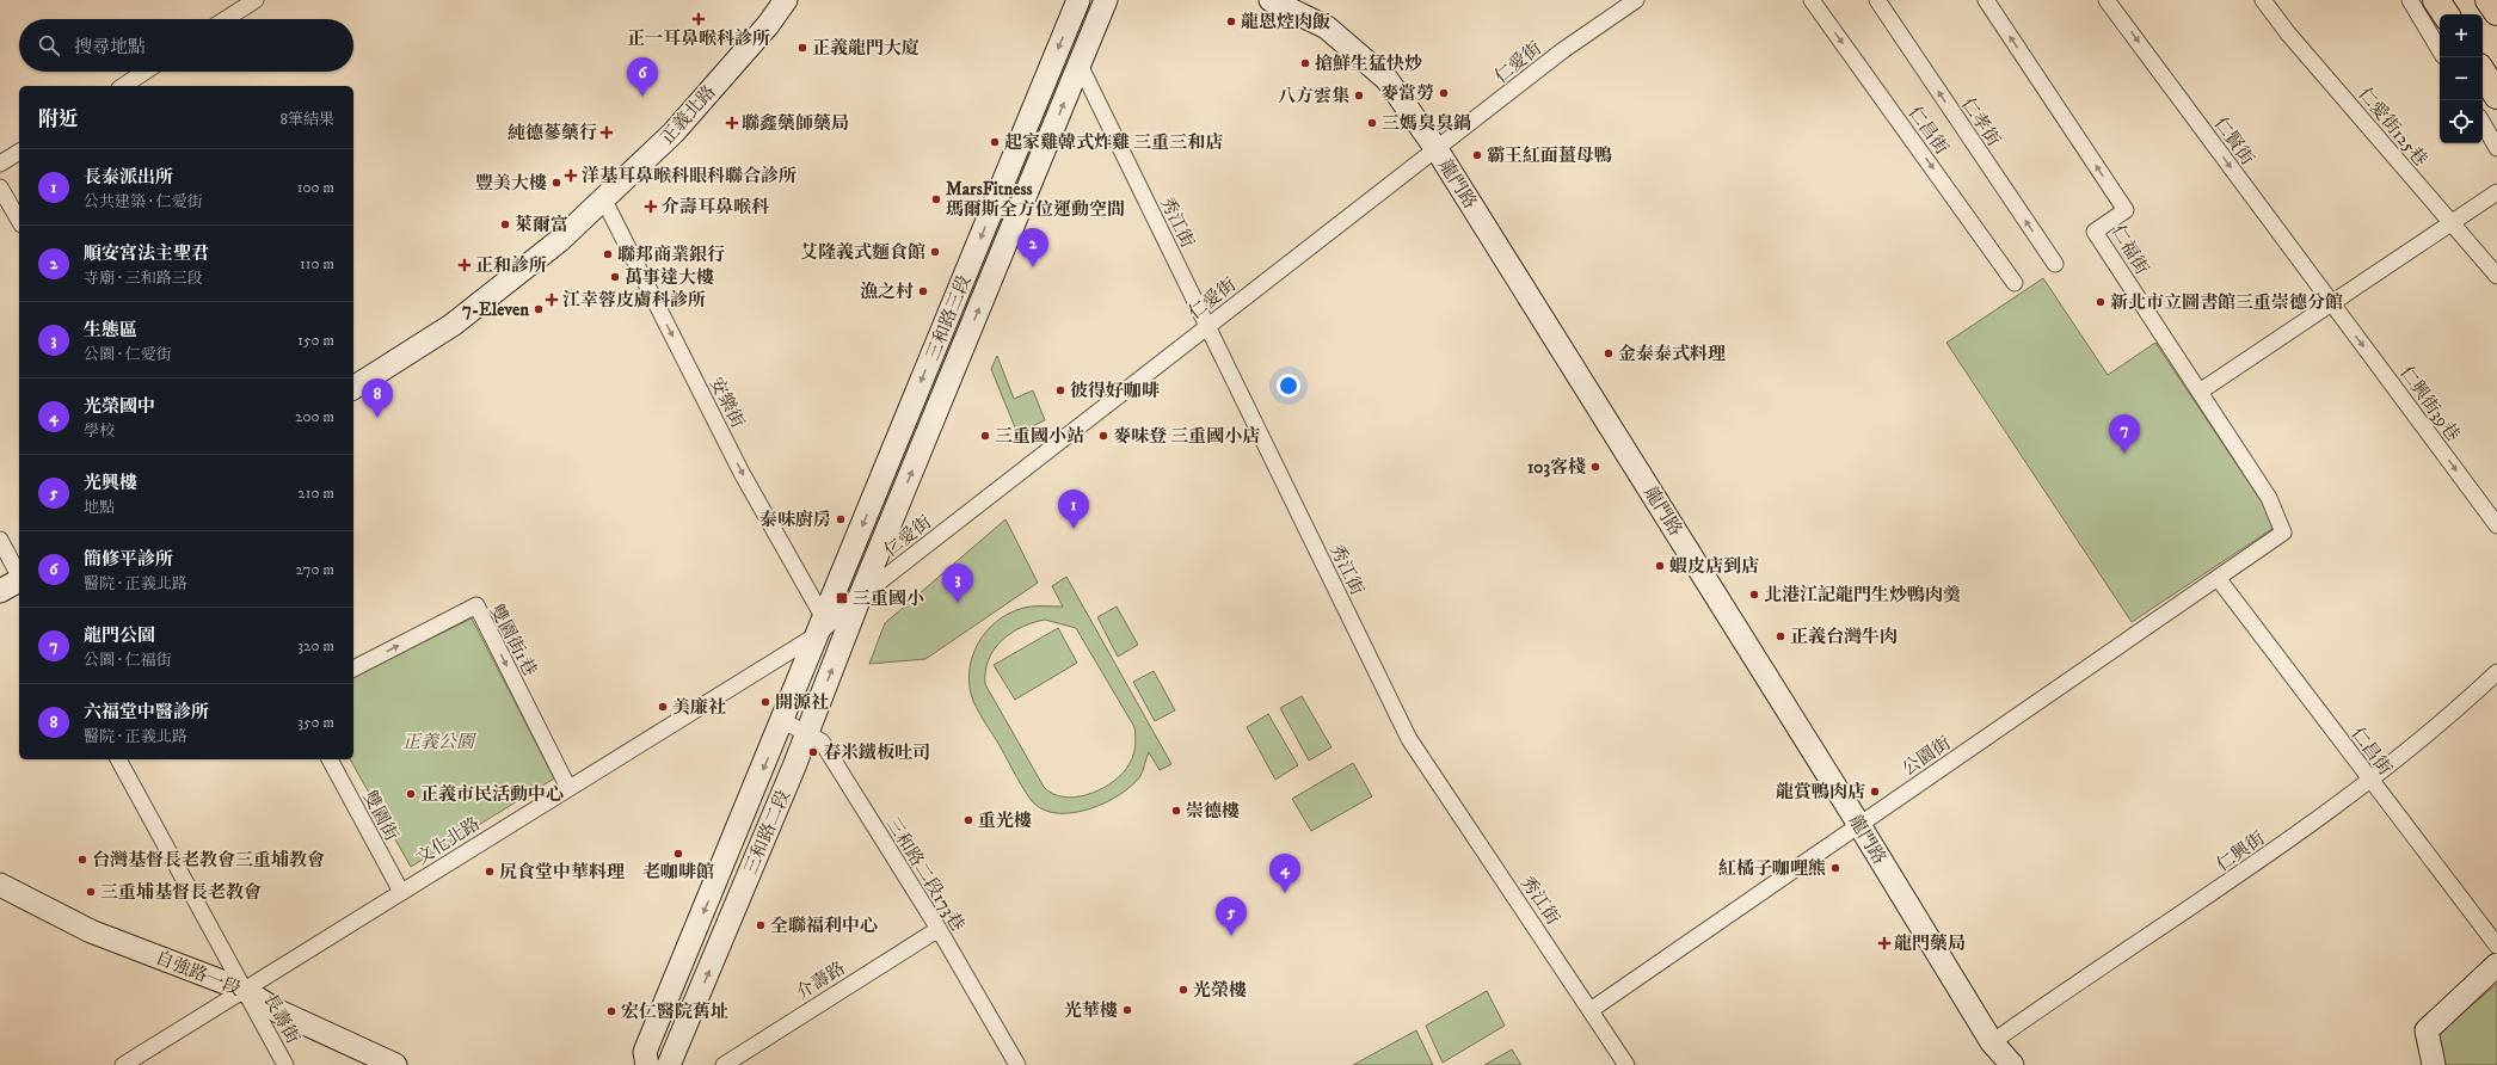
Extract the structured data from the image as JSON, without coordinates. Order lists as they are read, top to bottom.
{
  "streets": {
    "street": [
      "仁愛街",
      "正義北路",
      "仁孝街",
      "仁愛街125巷",
      "仁昌街",
      "仁賢街",
      "龍門路",
      "秀江街",
      "仁福街",
      "三和路三段",
      "安樂街",
      "仁興街39巷",
      "雙園街1巷",
      "公園街",
      "雙園街",
      "三和路二段",
      "文化北路",
      "仁興街",
      "三和路二段173巷",
      "自強路一段",
      "介壽路",
      "長壽街"
    ]
  },
  "crossings": [
    ["仁愛街", "龍門路"],
    ["仁愛街", "秀江街"],
    ["仁愛街", "三和路三段"],
    ["仁愛街", "安樂街"],
    ["仁愛街", "三和路二段"],
    ["仁愛街", "文化北路"],
    ["正義北路", "安樂街"],
    ["仁昌街", "公園街"],
    ["仁昌街", "仁興街"],
    ["仁賢街", "仁興街39巷"],
    ["龍門路", "公園街"],
    ["龍門路", "仁興街"],
    ["秀江街", "三和路三段"],
    ["秀江街", "公園街"],
    ["仁福街", "公園街"],
    ["三和路三段", "安樂街"],
    ["三和路三段", "三和路二段"],
    ["三和路三段", "文化北路"],
    ["安樂街", "三和路二段"],
    ["安樂街", "文化北路"],
    ["雙園街1巷", "文化北路"],
    ["雙園街", "文化北路"],
    ["三和路二段", "文化北路"],
    ["三和路二段", "三和路二段173巷"],
    ["文化北路", "自強路一段"],
    ["文化北路", "長壽街"],
    ["三和路二段173巷", "介壽路"],
    ["自強路一段", "長壽街"]
  ],
  "one_way": [
    "仁孝街",
    "仁昌街",
    "仁賢街",
    "仁福街",
    "安樂街",
    "仁興街39巷"
  ],
  "parks": ["正義公園"],
  "places": {
    "health": [
      "正一耳鼻喉科診所",
      "聯鑫藥師藥局",
      "純德蔘藥行",
      "洋基耳鼻喉科眼科聯合診所",
      "介壽耳鼻喉科",
      "正和診所",
      "江幸蓉皮膚科診所",
      "龍門藥局"
    ],
    "other": [
      "龍恩焢肉飯",
      "正義龍門大廈",
      "搶鮮生猛快炒",
      "麥當勞",
      "八方雲集",
      "三媽臭臭鍋",
      "起家雞韓式炸雞 三重三和店",
      "霸王紅面薑母鴨",
      "豐美大樓",
      "MarsFitness 瑪爾斯全方位運動空間",
      "萊爾富",
      "艾隆義式麵食館",
      "聯邦商業銀行",
      "萬事達大樓",
      "漁之村",
      "新北市立圖書館三重崇德分館",
      "7-Eleven",
      "金泰泰式料理",
      "彼得好咖啡",
      "三重國小站",
      "麥味登 三重國小店",
      "103客棧",
      "泰味廚房",
      "蝦皮店到店",
      "北港江記龍門生炒鴨肉羹",
      "正義台灣牛肉",
      "開源社",
      "美廉社",
      "春米鐵板吐司",
      "龍賞鴨肉店",
      "正義市民活動中心",
      "崇德樓",
      "重光樓",
      "老咖啡館",
      "台灣基督長老教會三重埔教會",
      "紅橘子咖哩熊",
      "尻食堂中華料理",
      "三重埔基督長老教會",
      "全聯福利中心",
      "光榮樓",
      "光華樓",
      "宏仁醫院舊址"
    ],
    "transit": ["三重國小"]
  },
  "page": {
    "map_buttons": ["+", "−"],
    "search": "搜尋地點",
    "pins": [
      "6",
      "2",
      "8",
      "7",
      "1",
      "3",
      "4",
      "5"
    ],
    "heading": ["附近", "8筆結果"],
    "list": [
      {
        "mark": "1",
        "name": "長泰派出所",
        "note": "公共建築 · 仁愛街",
        "value": "100 m"
      },
      {
        "mark": "2",
        "name": "順安宮法主聖君",
        "note": "寺廟 · 三和路三段",
        "value": "110 m"
      },
      {
        "mark": "3",
        "name": "生態區",
        "note": "公園 · 仁愛街",
        "value": "150 m"
      },
      {
        "mark": "4",
        "name": "光榮國中",
        "note": "學校",
        "value": "200 m"
      },
      {
        "mark": "5",
        "name": "光興樓",
        "note": "地點",
        "value": "210 m"
      },
      {
        "mark": "6",
        "name": "簡修平診所",
        "note": "醫院 · 正義北路",
        "value": "270 m"
      },
      {
        "mark": "7",
        "name": "龍門公園",
        "note": "公園 · 仁福街",
        "value": "320 m"
      },
      {
        "mark": "8",
        "name": "六福堂中醫診所",
        "note": "醫院 · 正義北路",
        "value": "350 m"
      }
    ]
  }
}
